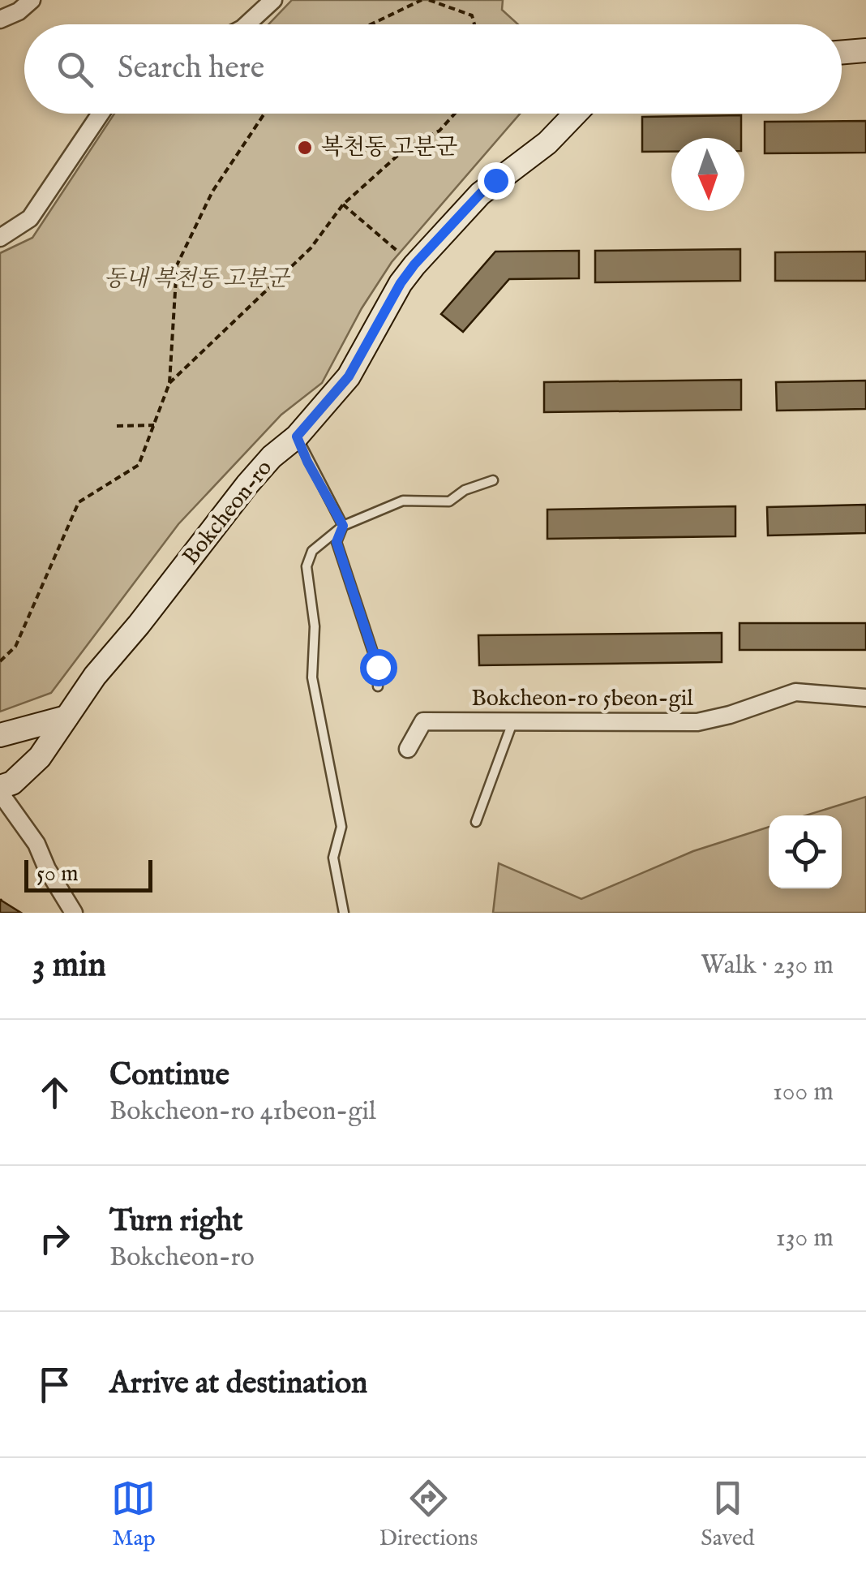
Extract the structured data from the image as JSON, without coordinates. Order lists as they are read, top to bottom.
{
  "streets": {
    "street": ["Bokcheon-ro", "Bokcheon-ro 5beon-gil"]
  },
  "parks": ["동내 복천동 고분군"],
  "places": ["복천동 고분군"],
  "scale_bar": "50 m",
  "north": "bottom",
  "page": {
    "search": "Search here",
    "scale": "50 m",
    "heading": ["3 min", "Walk · 230 m"],
    "list": [
      ["Continue", "Bokcheon-ro 41beon-gil", "100 m"],
      ["Turn right", "Bokcheon-ro", "130 m"],
      "Arrive at destination"
    ],
    "nav": ["Map", "Directions", "Saved"]
  }
}
